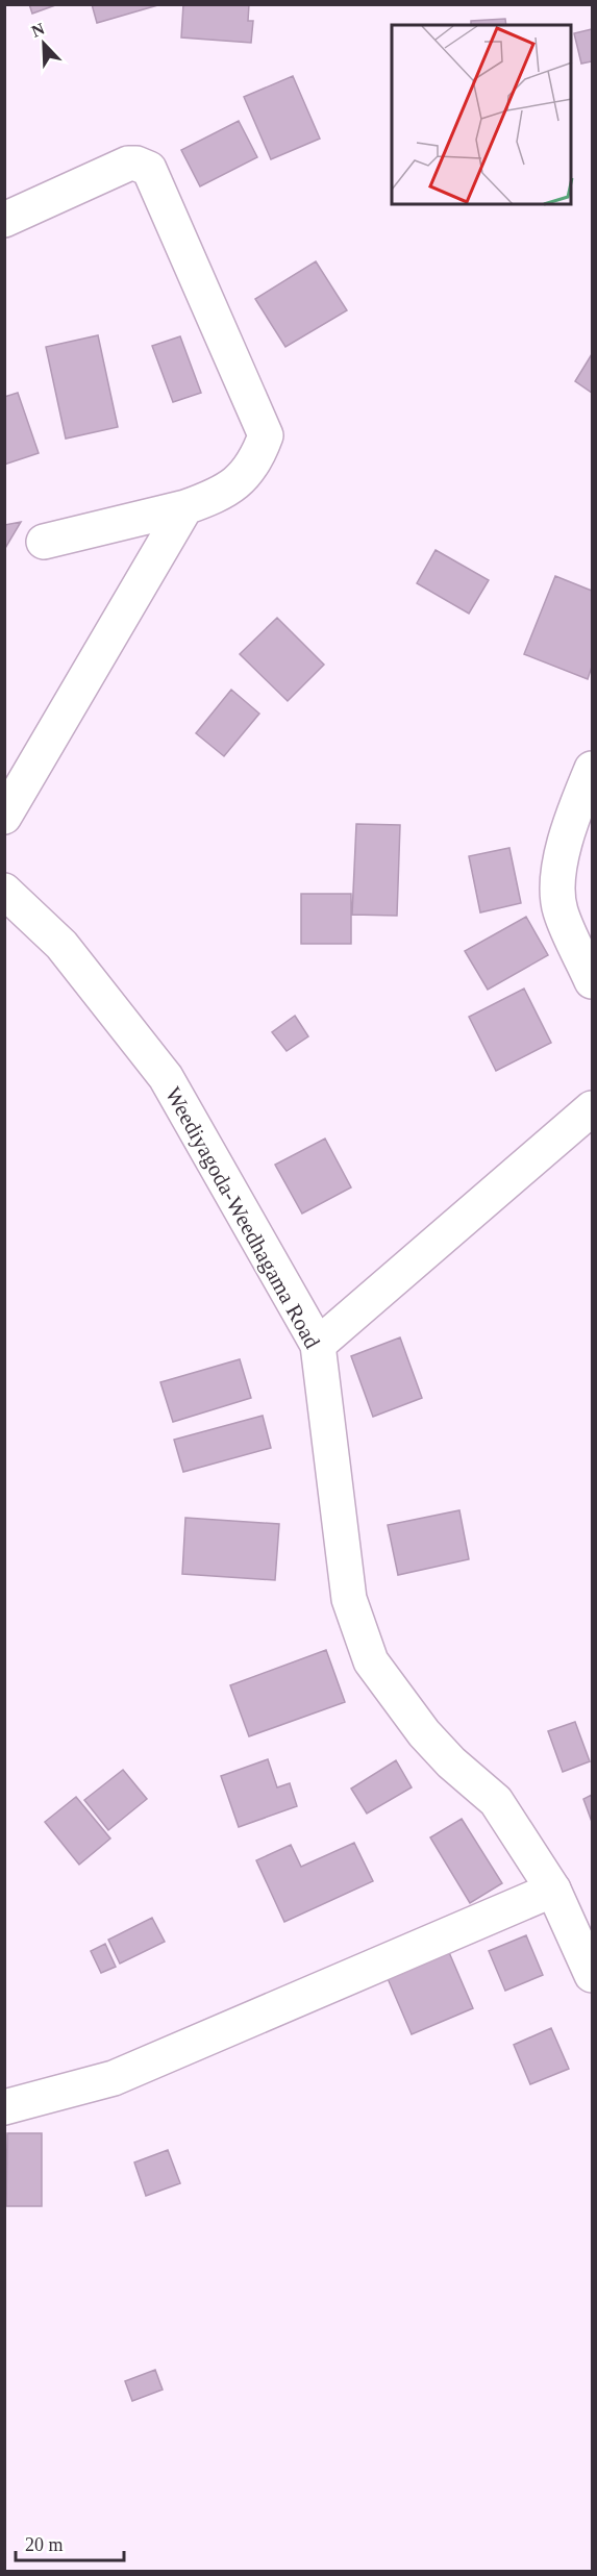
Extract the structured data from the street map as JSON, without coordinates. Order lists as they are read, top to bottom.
{
  "streets": {
    "street": ["Weediyagoda-Weedhagama Road"]
  },
  "scale_bar": "20 m",
  "north": "top left"
}
